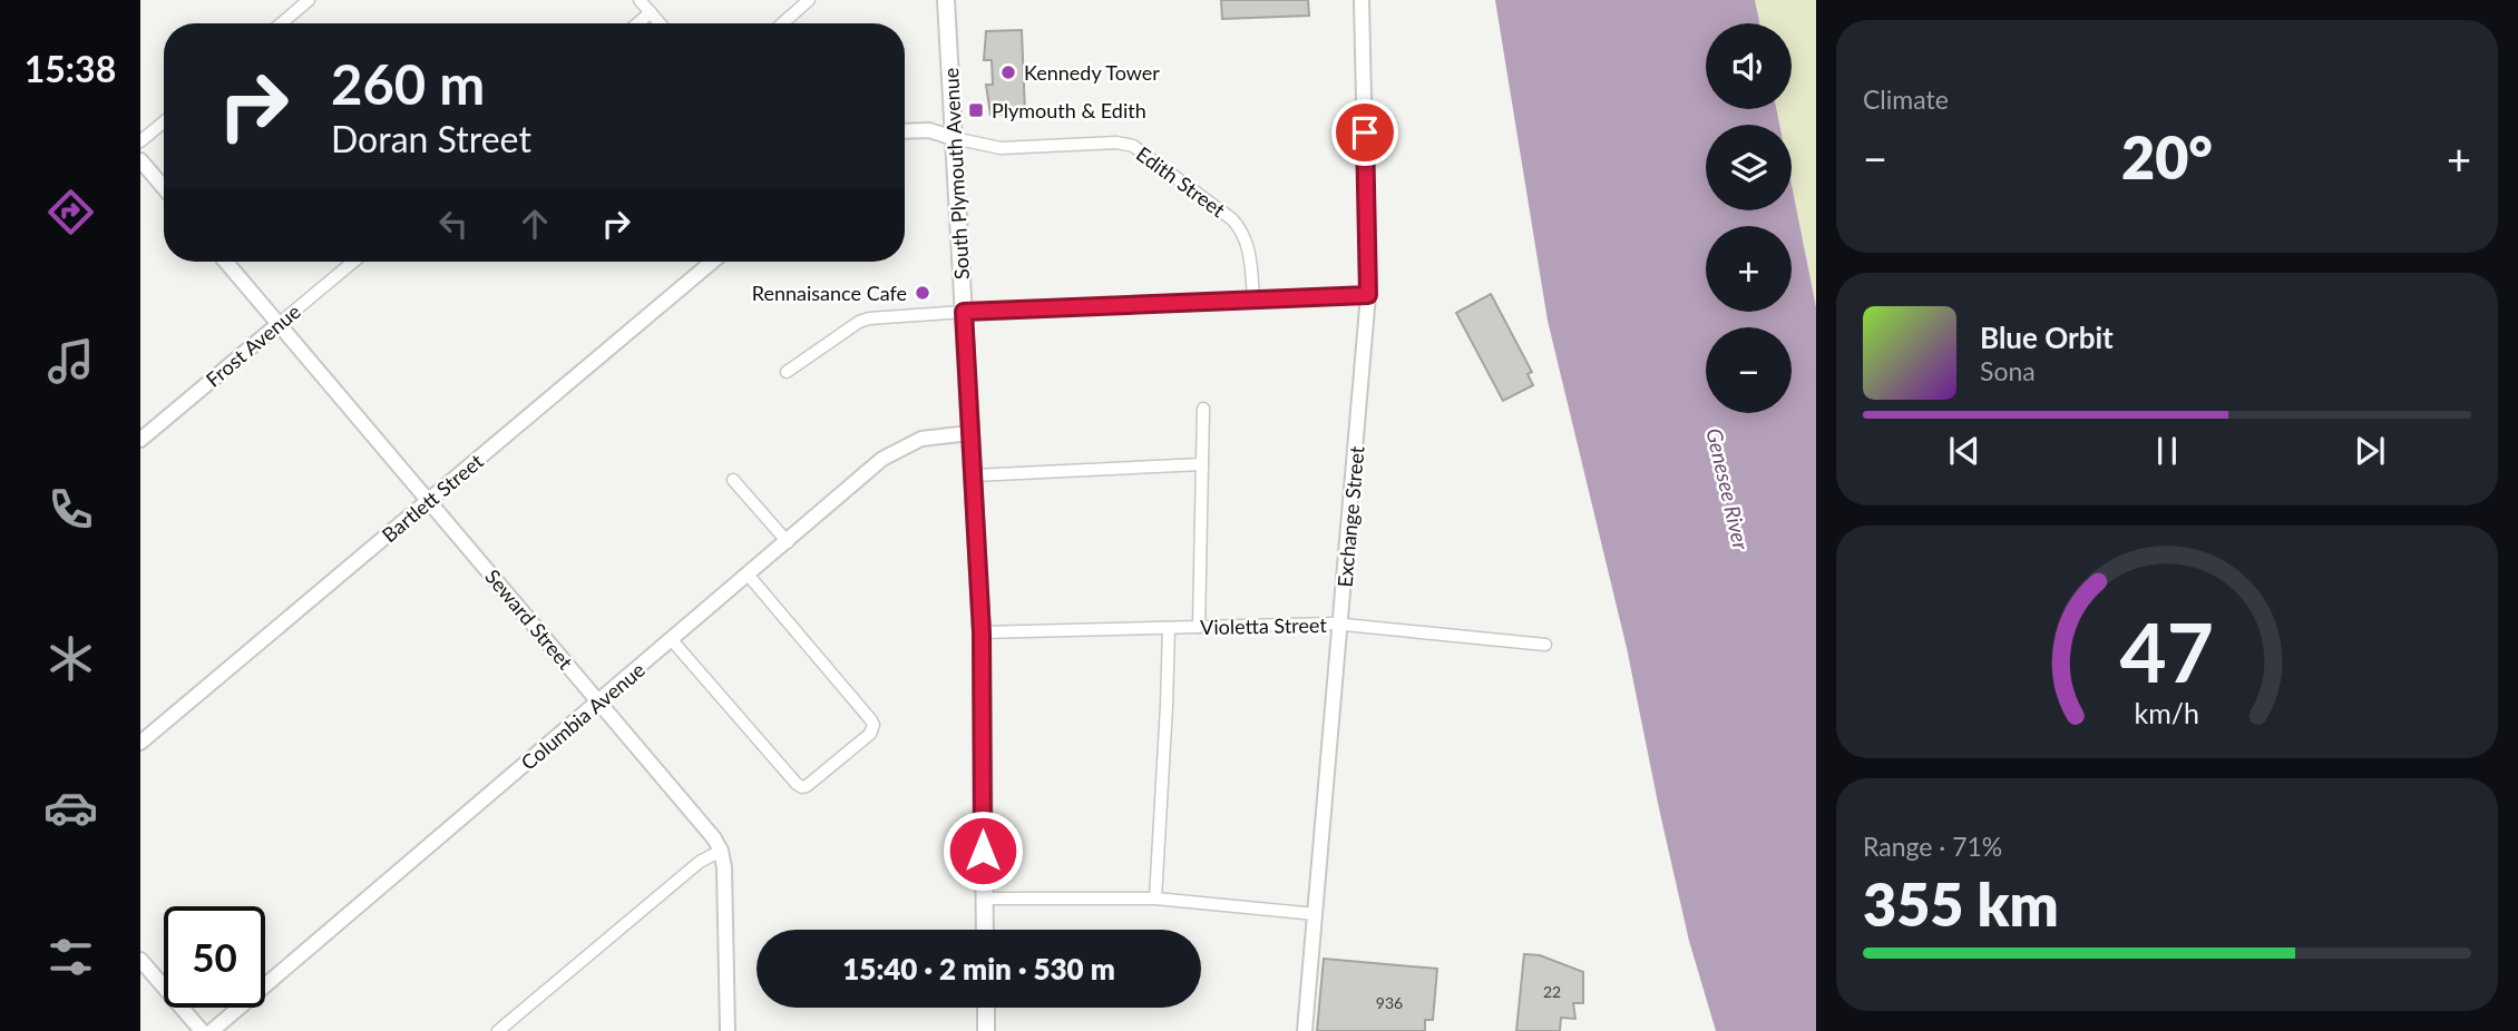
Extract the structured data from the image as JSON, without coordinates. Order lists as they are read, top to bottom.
{
  "streets": {
    "main road": ["South Plymouth Avenue"],
    "street": [
      "Edith Street",
      "Frost Avenue",
      "Bartlett Street",
      "Exchange Street",
      "Seward Street",
      "Violetta Street",
      "Columbia Avenue"
    ]
  },
  "crossings": [
    ["South Plymouth Avenue", "Edith Street"],
    ["South Plymouth Avenue", "Violetta Street"],
    ["South Plymouth Avenue", "Columbia Avenue"],
    ["Frost Avenue", "Seward Street"],
    ["Bartlett Street", "Seward Street"],
    ["Exchange Street", "Violetta Street"],
    ["Seward Street", "Columbia Avenue"]
  ],
  "water": ["Genesee River"],
  "places": {
    "other": ["Kennedy Tower", "Rennaisance Cafe"],
    "transit": ["Plymouth & Edith"]
  },
  "house_numbers": ["22", "936"],
  "page": {
    "tabs": "15:38",
    "tile": [
      "Climate",
      ["Range · 71%", "355 km"]
    ],
    "map_buttons": ["+", "−"],
    "turn": ["260 m", "Doran Street"],
    "heat": ["−", "20°", "+"],
    "song": ["Blue Orbit", "Sona"],
    "limit": "50",
    "trip": "15:40 · 2 min · 530 m",
    "gauge": ["47", "km/h"]
  }
}
